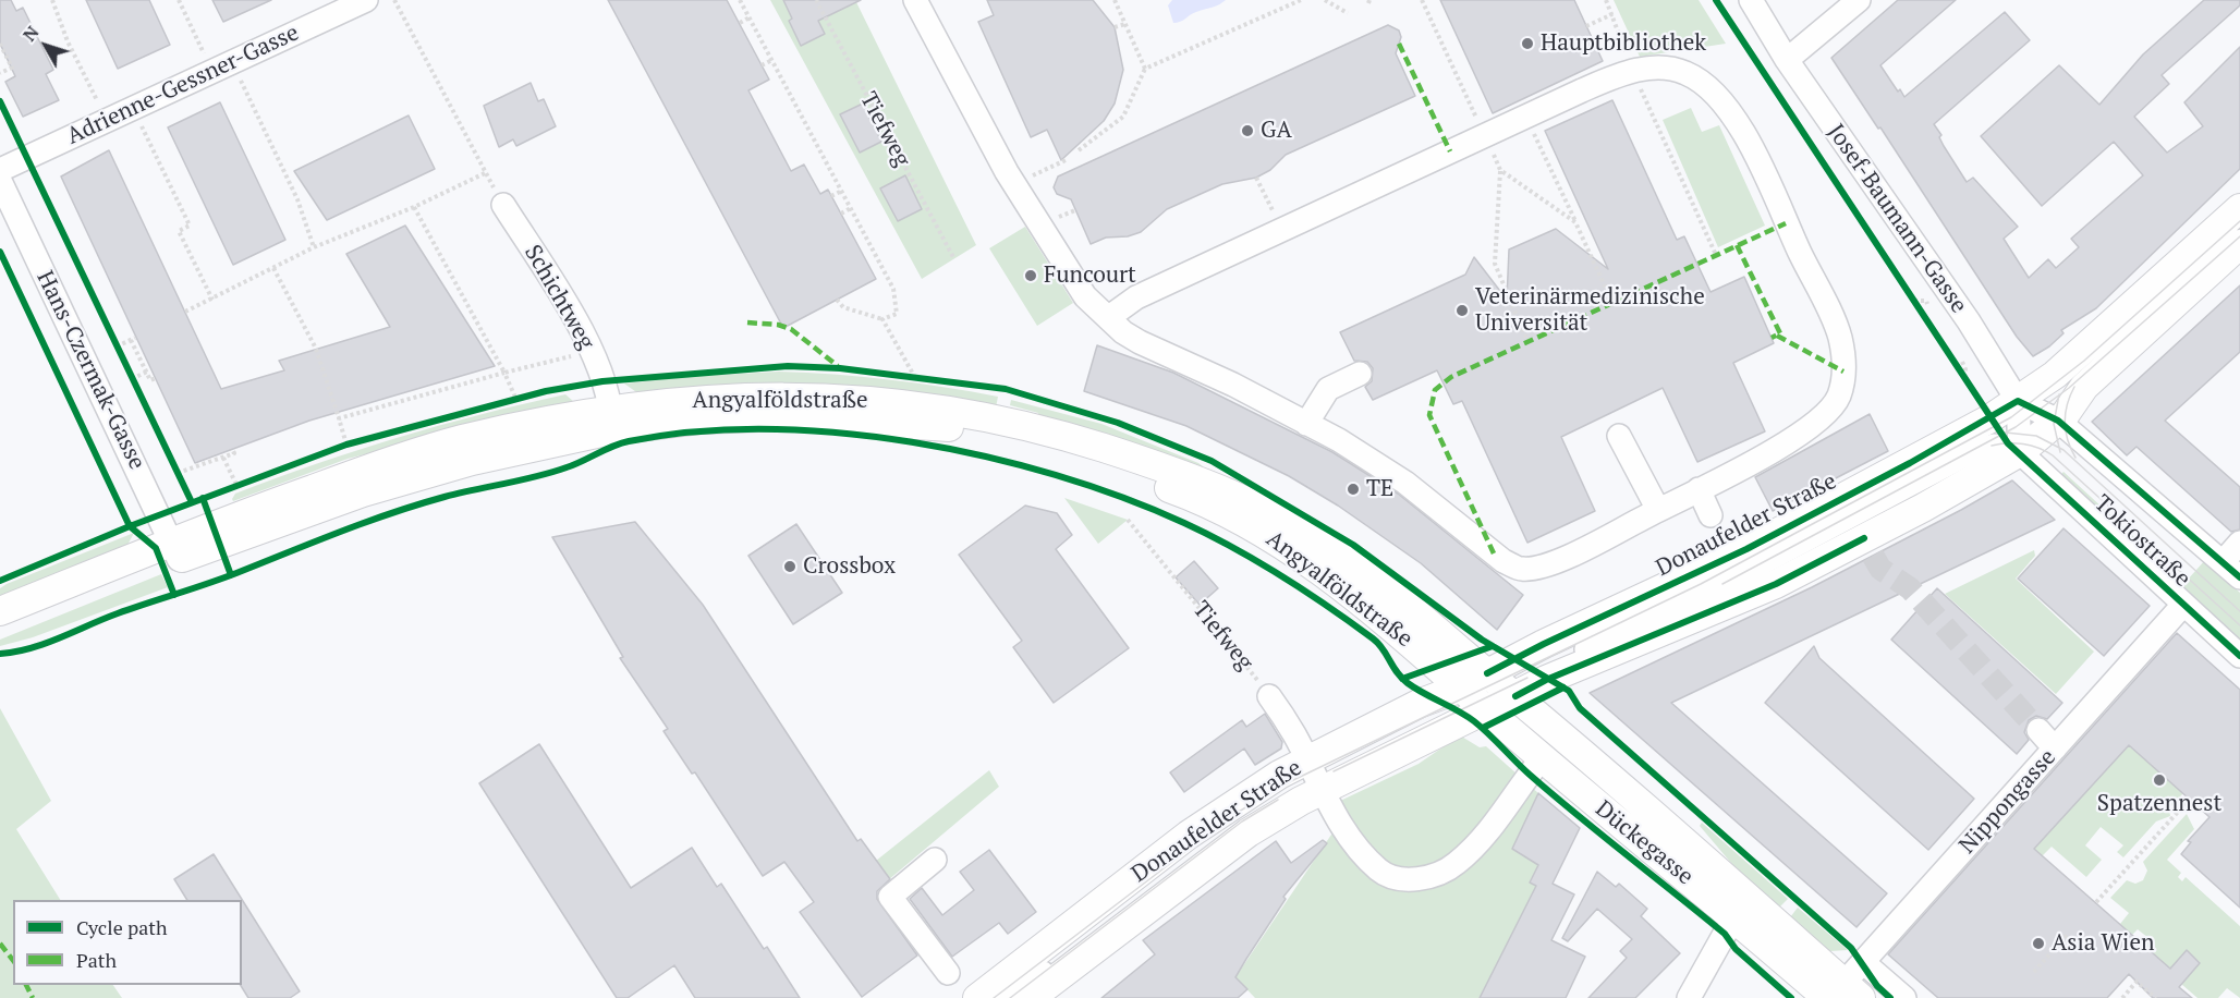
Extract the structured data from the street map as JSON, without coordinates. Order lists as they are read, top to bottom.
{
  "streets": {
    "main road": ["Angyalföldstraße", "Donaufelder Straße", "Dückegasse"],
    "street": [
      "Adrienne-Gessner-Gasse",
      "Josef-Baumann-Gasse",
      "Schichtweg",
      "Hans-Czermak-Gasse",
      "Tokiostraße",
      "Nippongasse"
    ],
    "path": ["Tiefweg"]
  },
  "crossings": [
    ["Josef-Baumann-Gasse", "Donaufelder Straße"],
    ["Schichtweg", "Angyalföldstraße"],
    ["Hans-Czermak-Gasse", "Angyalföldstraße"],
    ["Angyalföldstraße", "Donaufelder Straße"],
    ["Angyalföldstraße", "Dückegasse"],
    ["Donaufelder Straße", "Tokiostraße"],
    ["Donaufelder Straße", "Dückegasse"],
    ["Tokiostraße", "Nippongasse"],
    ["Nippongasse", "Dückegasse"]
  ],
  "places": [
    "Hauptbibliothek",
    "GA",
    "Funcourt",
    "Veterinärmedizinische Universität",
    "TE",
    "Crossbox",
    "Spatzennest",
    "Asia Wien"
  ],
  "legend": ["Cycle path", "Path"],
  "north": "top left"
}
